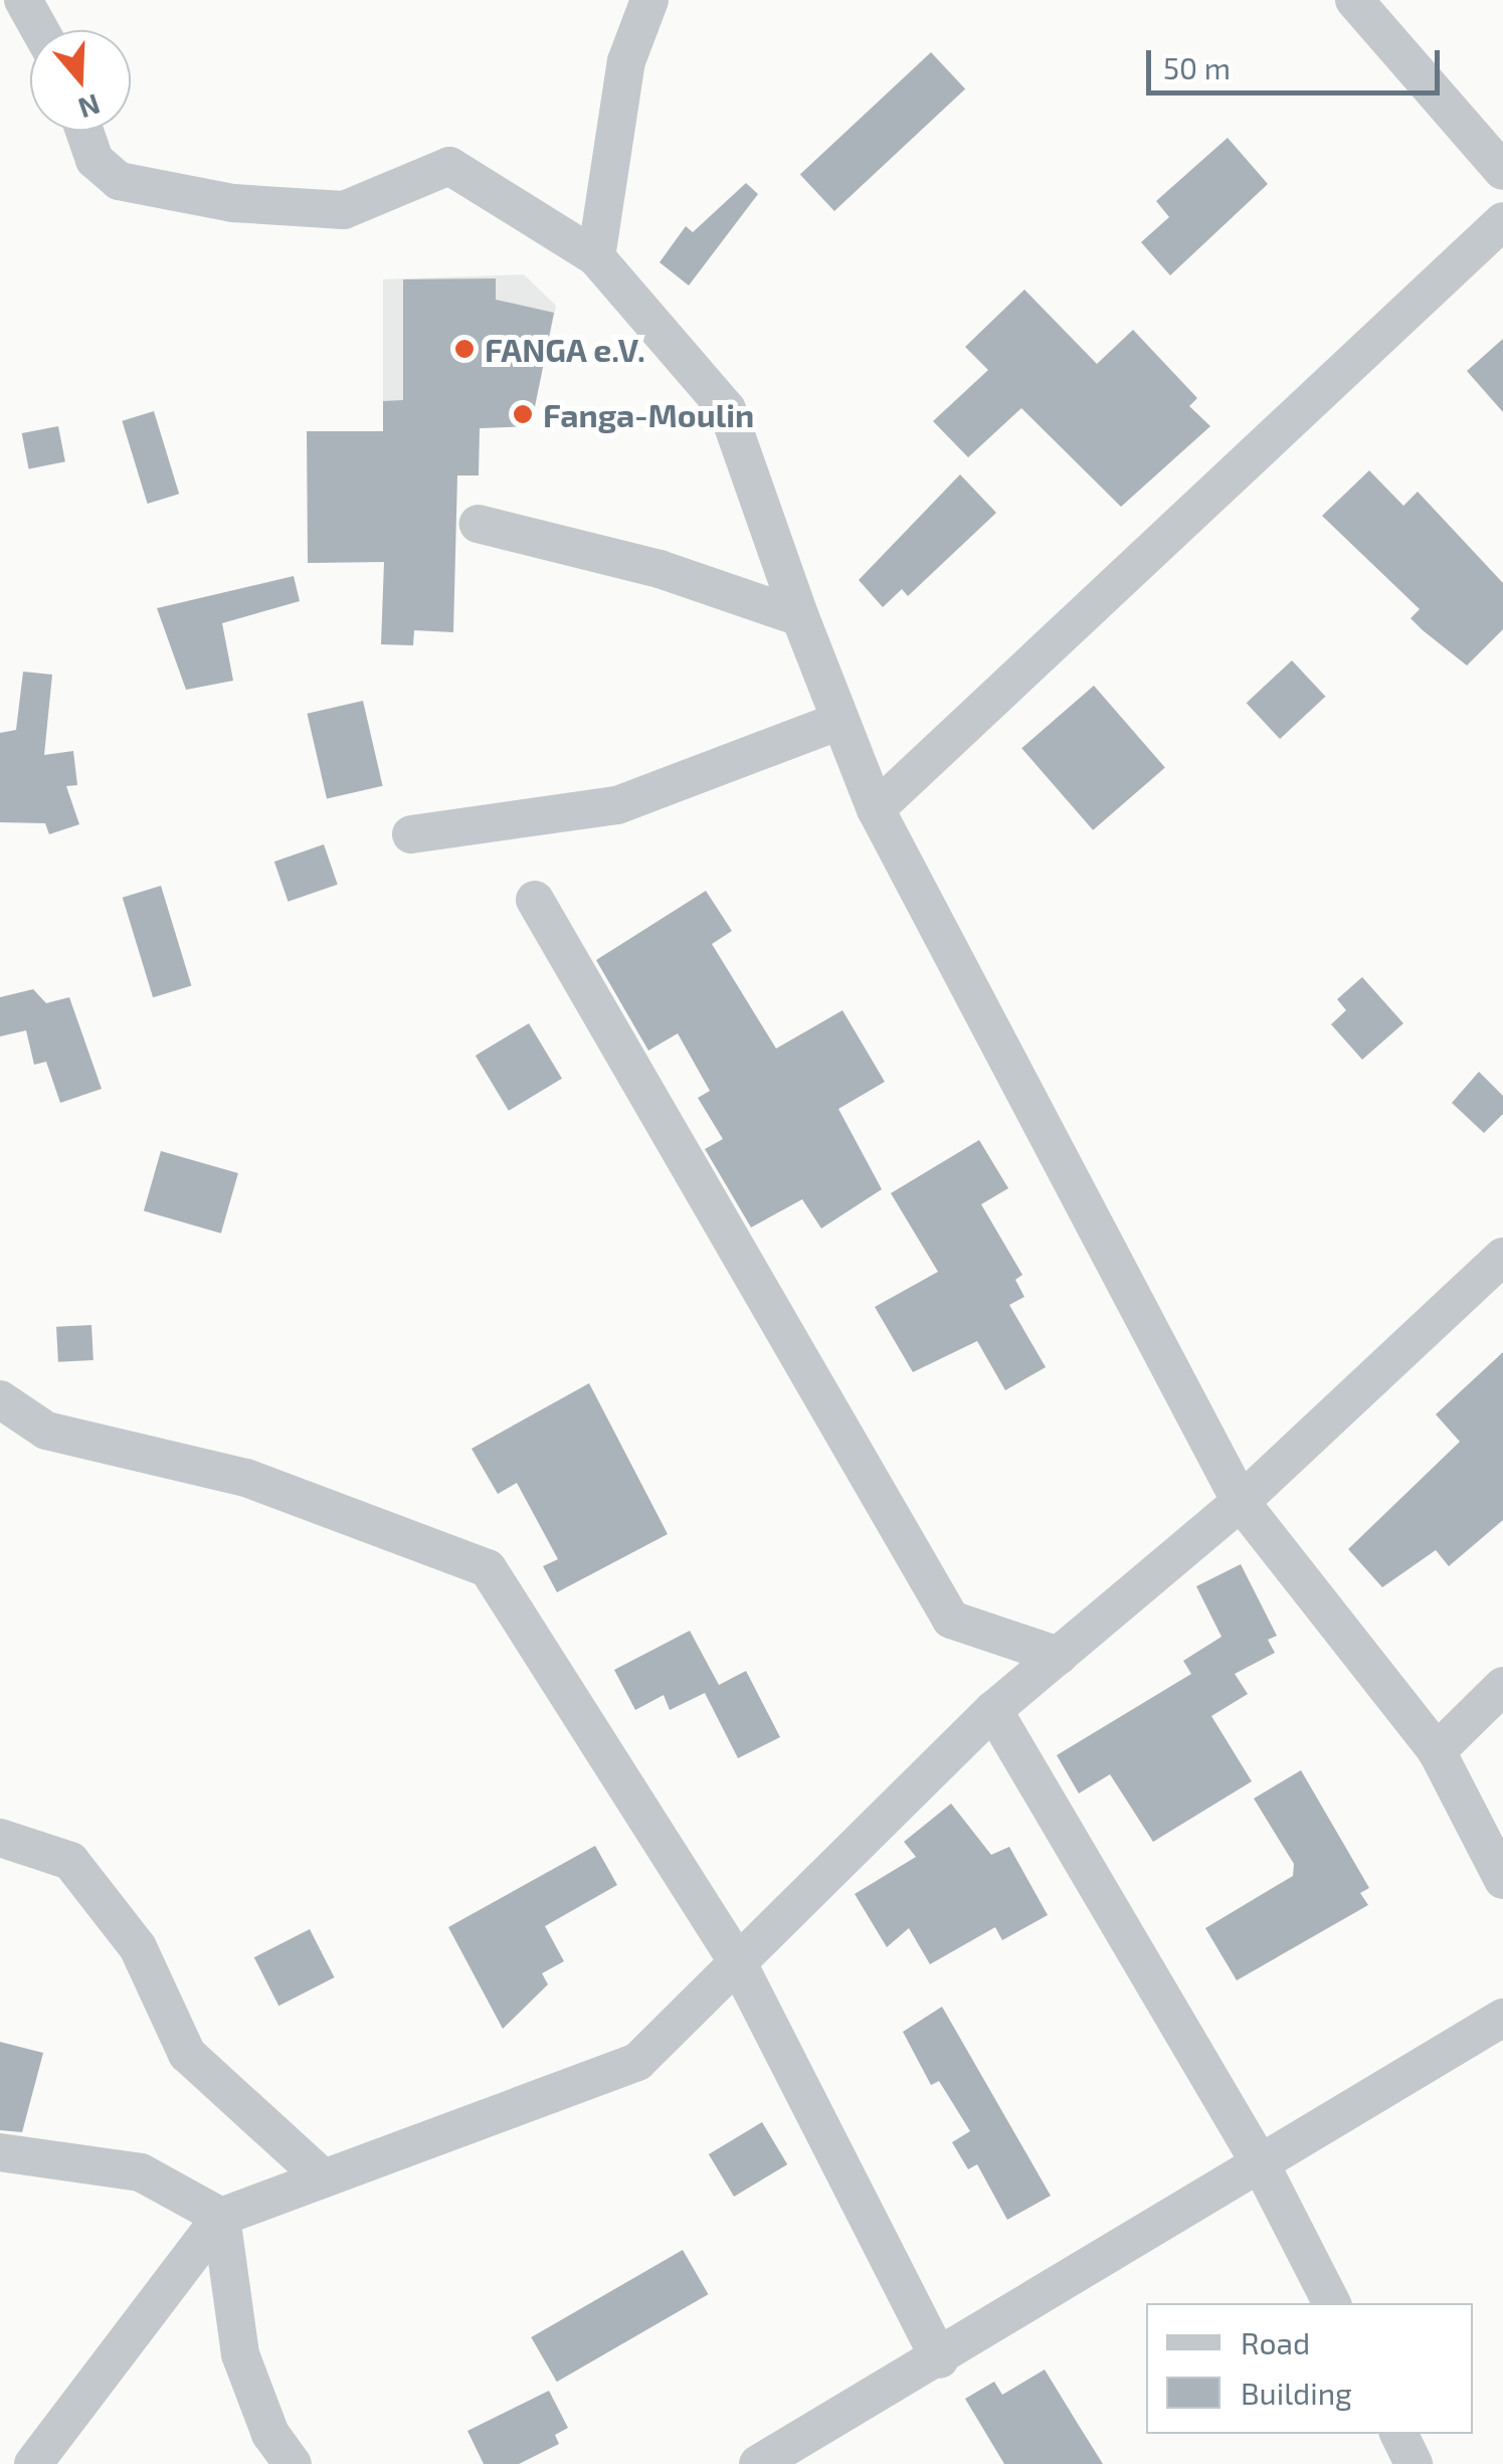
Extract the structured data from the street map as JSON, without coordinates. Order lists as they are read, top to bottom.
{
  "places": ["FANGA e.V.", "Fanga-Moulin"],
  "legend": ["Road", "Building"],
  "scale_bar": "50 m",
  "north": "bottom"
}
